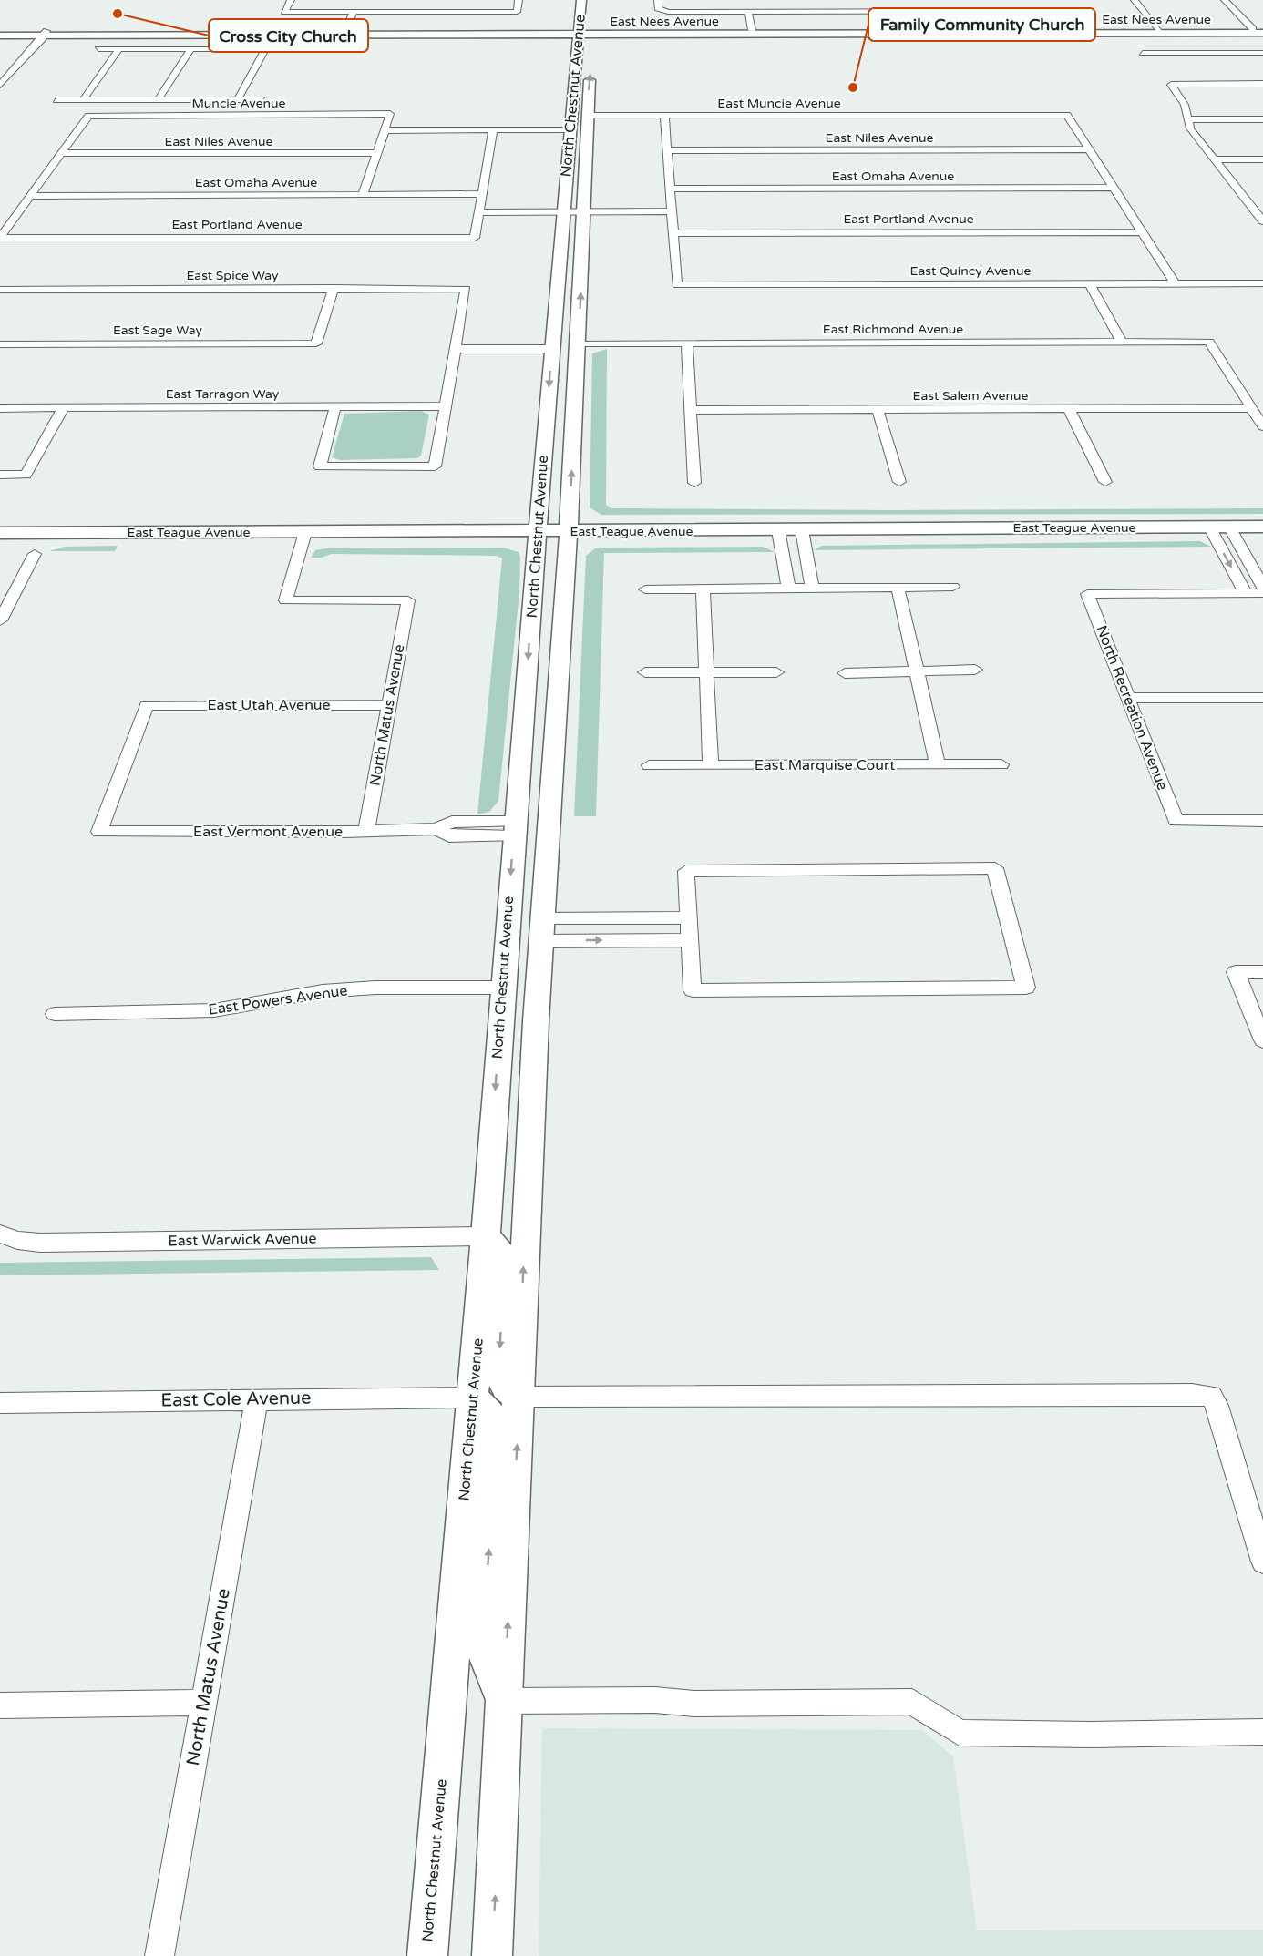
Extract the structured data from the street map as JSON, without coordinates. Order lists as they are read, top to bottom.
{
  "streets": {
    "main road": ["East Nees Avenue", "North Chestnut Avenue", "East Teague Avenue"],
    "street": [
      "Muncie Avenue",
      "East Muncie Avenue",
      "East Niles Avenue",
      "East Omaha Avenue",
      "East Portland Avenue",
      "East Quincy Avenue",
      "East Spice Way",
      "East Richmond Avenue",
      "East Sage Way",
      "East Tarragon Way",
      "East Salem Avenue",
      "East Utah Avenue",
      "North Recreation Avenue",
      "North Matus Avenue",
      "East Marquise Court",
      "East Vermont Avenue",
      "East Powers Avenue",
      "East Warwick Avenue",
      "East Cole Avenue"
    ]
  },
  "crossings": [
    ["East Nees Avenue", "North Chestnut Avenue"],
    ["North Chestnut Avenue", "East Muncie Avenue"],
    ["North Chestnut Avenue", "East Richmond Avenue"],
    ["North Chestnut Avenue", "East Teague Avenue"],
    ["North Chestnut Avenue", "East Vermont Avenue"],
    ["North Chestnut Avenue", "East Powers Avenue"],
    ["North Chestnut Avenue", "East Warwick Avenue"],
    ["North Chestnut Avenue", "East Cole Avenue"],
    ["Muncie Avenue", "East Niles Avenue"],
    ["East Muncie Avenue", "East Niles Avenue"],
    ["East Portland Avenue", "East Quincy Avenue"],
    ["East Spice Way", "East Richmond Avenue"],
    ["East Spice Way", "East Sage Way"],
    ["East Richmond Avenue", "East Salem Avenue"],
    ["East Teague Avenue", "North Matus Avenue"],
    ["East Utah Avenue", "North Matus Avenue"],
    ["East Utah Avenue", "East Vermont Avenue"],
    ["North Matus Avenue", "East Vermont Avenue"],
    ["North Matus Avenue", "East Cole Avenue"]
  ],
  "places": ["Cross City Church", "Family Community Church"]
}
